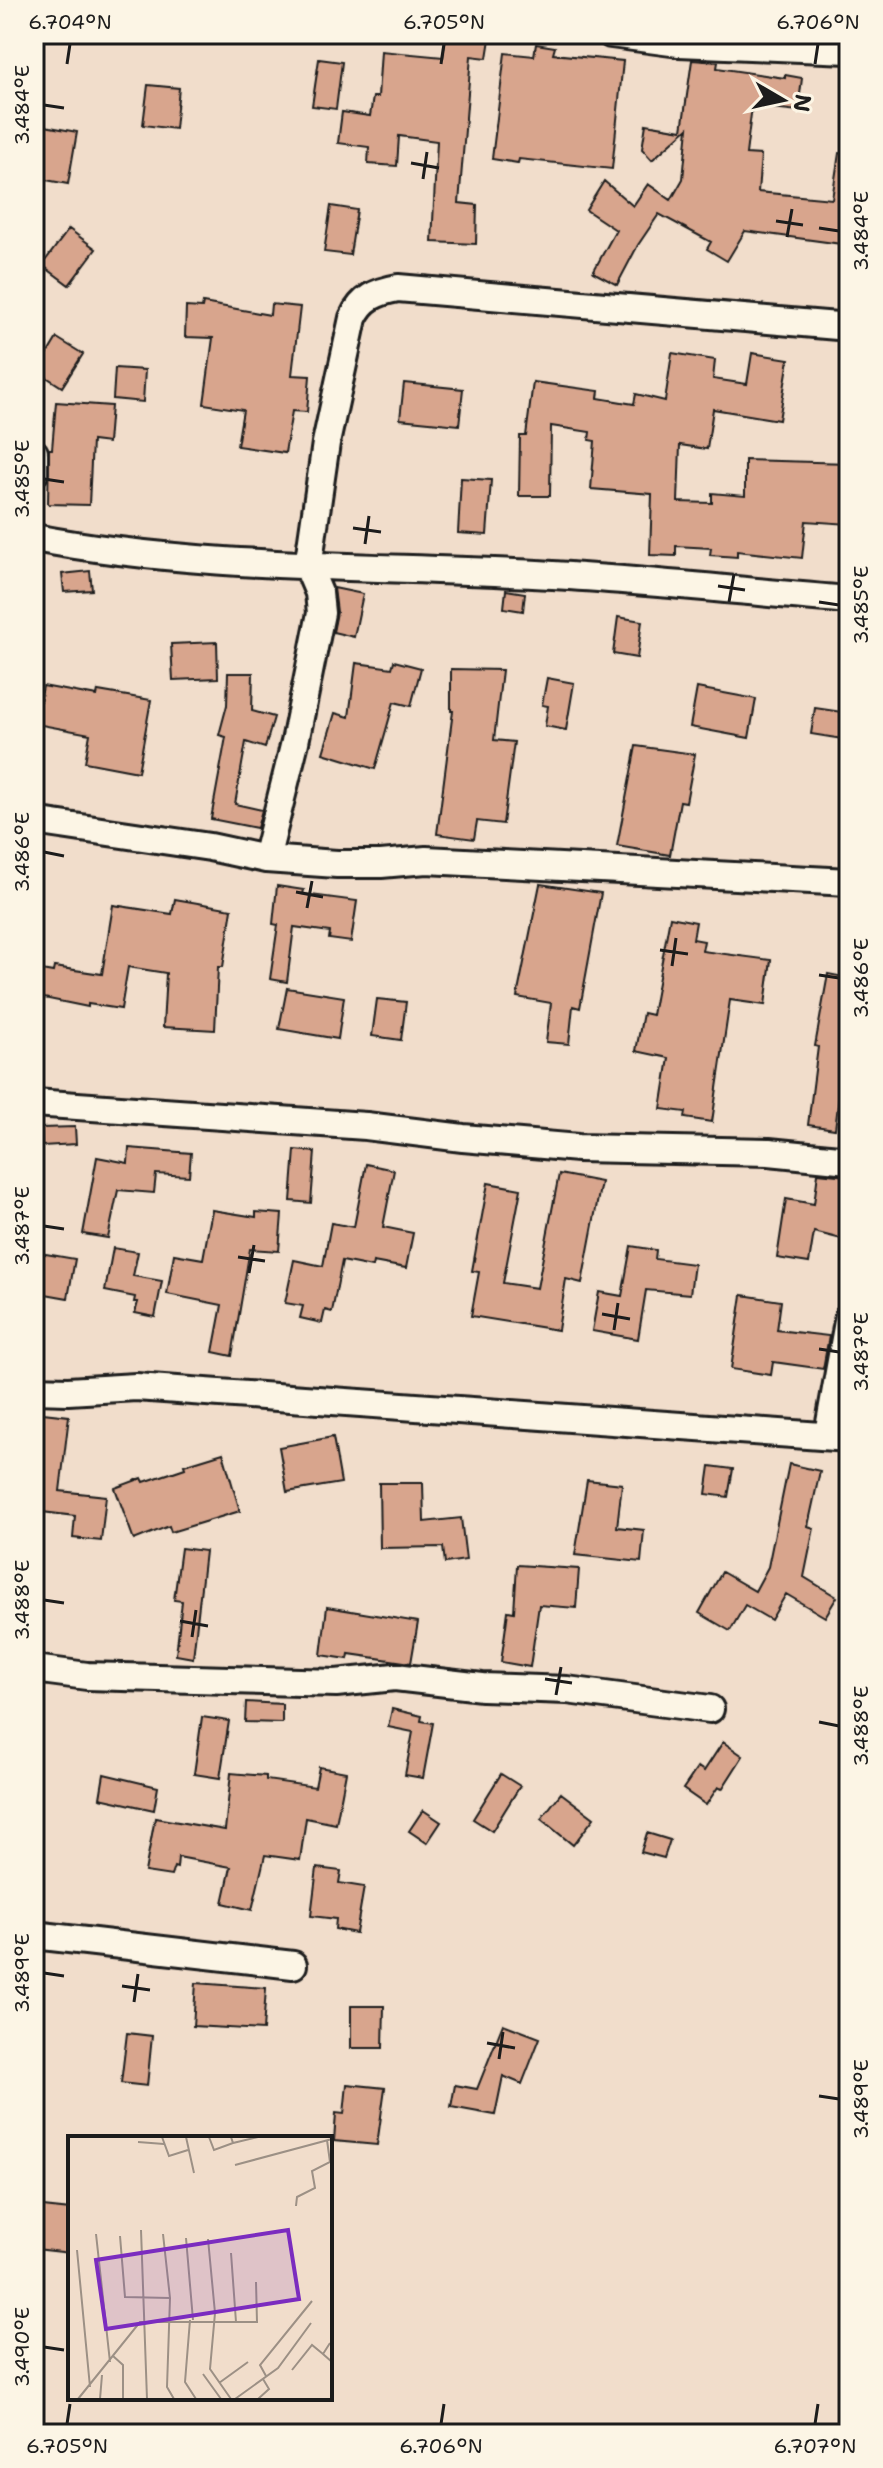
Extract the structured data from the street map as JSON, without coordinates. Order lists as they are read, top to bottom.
{
  "north": "right",
  "coordinates": [
    "6.704°N",
    "6.705°N",
    "6.706°N",
    "3.484°E",
    "3.485°E",
    "3.486°E",
    "3.487°E",
    "3.488°E",
    "3.489°E",
    "3.490°E",
    "6.707°N"
  ]
}
